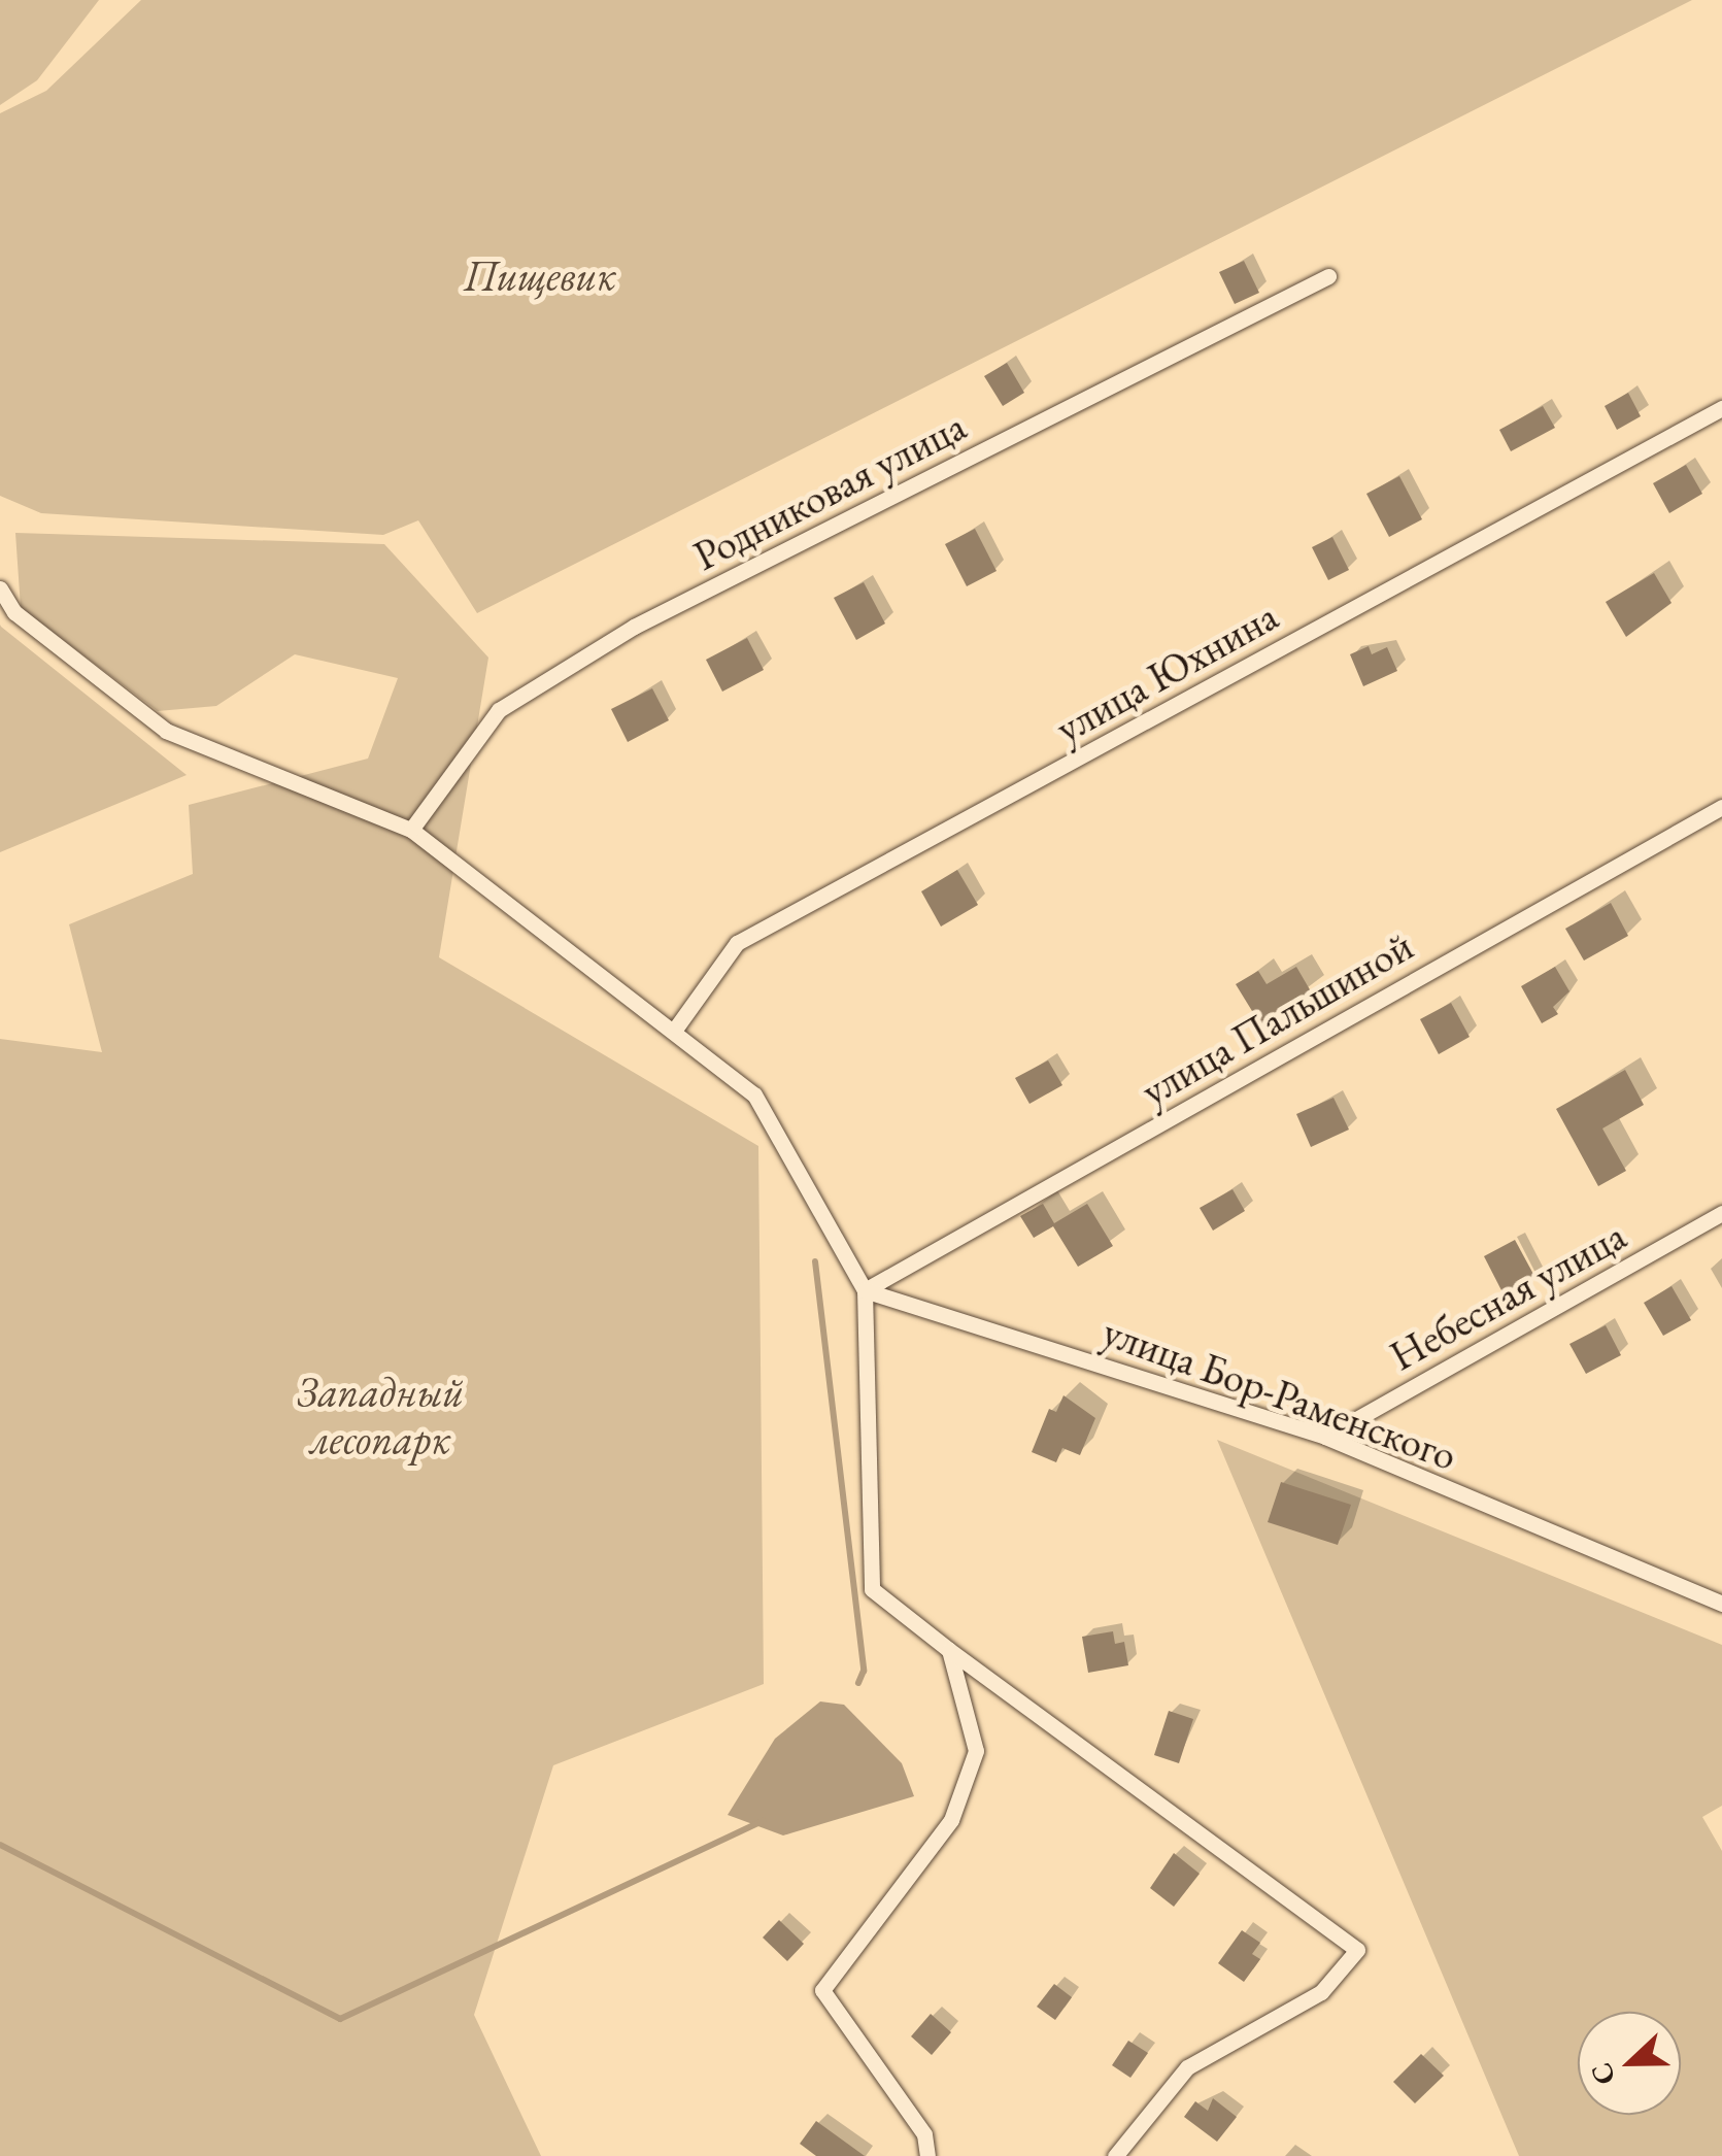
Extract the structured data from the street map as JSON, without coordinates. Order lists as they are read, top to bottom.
{
  "streets": {
    "street": [
      "Родниковая улица",
      "улица Юхнина",
      "улица Пальшиной",
      "Небесная улица",
      "улица Бор-Раменского"
    ]
  },
  "crossings": [
    ["улица Пальшиной", "улица Бор-Раменского"],
    ["Небесная улица", "улица Бор-Раменского"]
  ],
  "parks": ["Пищевик", "Западный лесопарк"],
  "north": "left"
}
